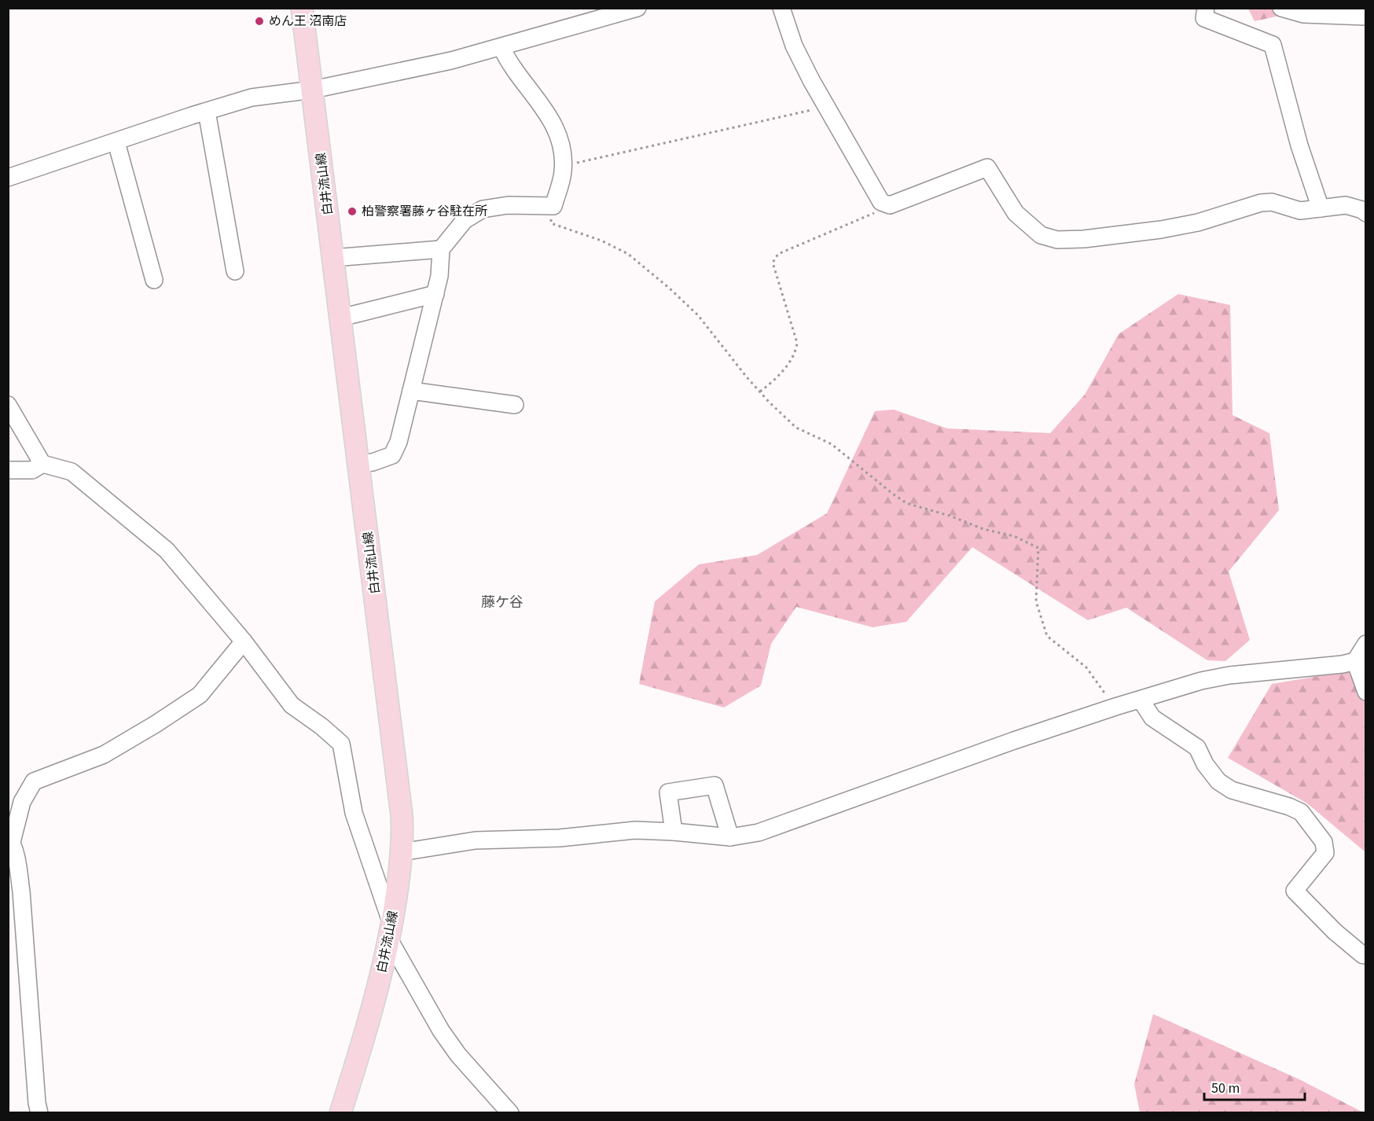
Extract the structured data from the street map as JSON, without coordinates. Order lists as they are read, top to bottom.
{
  "streets": {
    "main road": ["白井流山線"]
  },
  "districts": ["藤ケ谷"],
  "places": ["めん王 沼南店", "柏警察署藤ヶ谷駐在所"],
  "scale_bar": "50 m"
}
